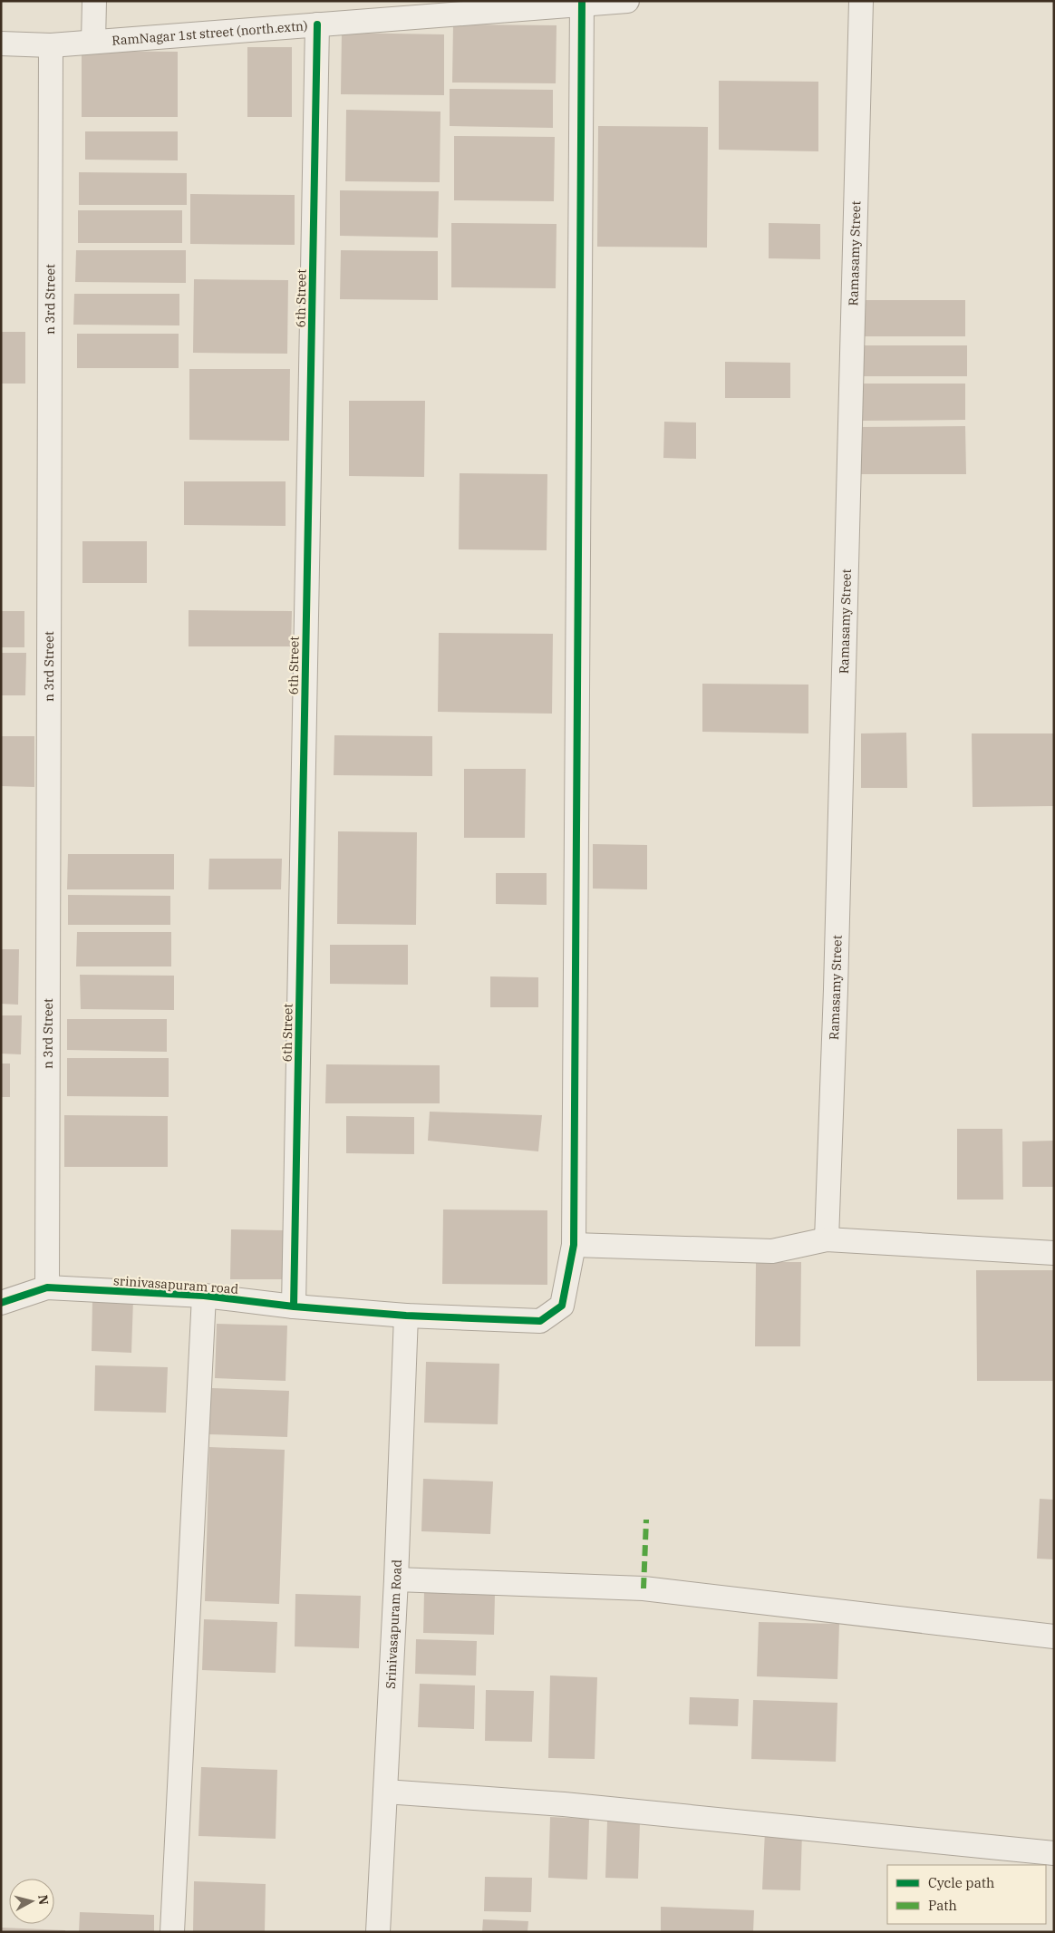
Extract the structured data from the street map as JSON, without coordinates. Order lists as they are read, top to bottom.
{
  "streets": {
    "street": [
      "RamNagar 1st street (north.extn)",
      "Ramasamy Street",
      "6th Street",
      "n 3rd Street",
      "srinivasapuram road",
      "Srinivasapuram Road"
    ]
  },
  "crossings": [
    ["RamNagar 1st street (north.extn)", "6th Street"],
    ["RamNagar 1st street (north.extn)", "n 3rd Street"],
    ["RamNagar 1st street (north.extn)", "srinivasapuram road"],
    ["6th Street", "srinivasapuram road"],
    ["n 3rd Street", "srinivasapuram road"],
    ["srinivasapuram road", "Srinivasapuram Road"]
  ],
  "legend": ["Cycle path", "Path"],
  "north": "right"
}
